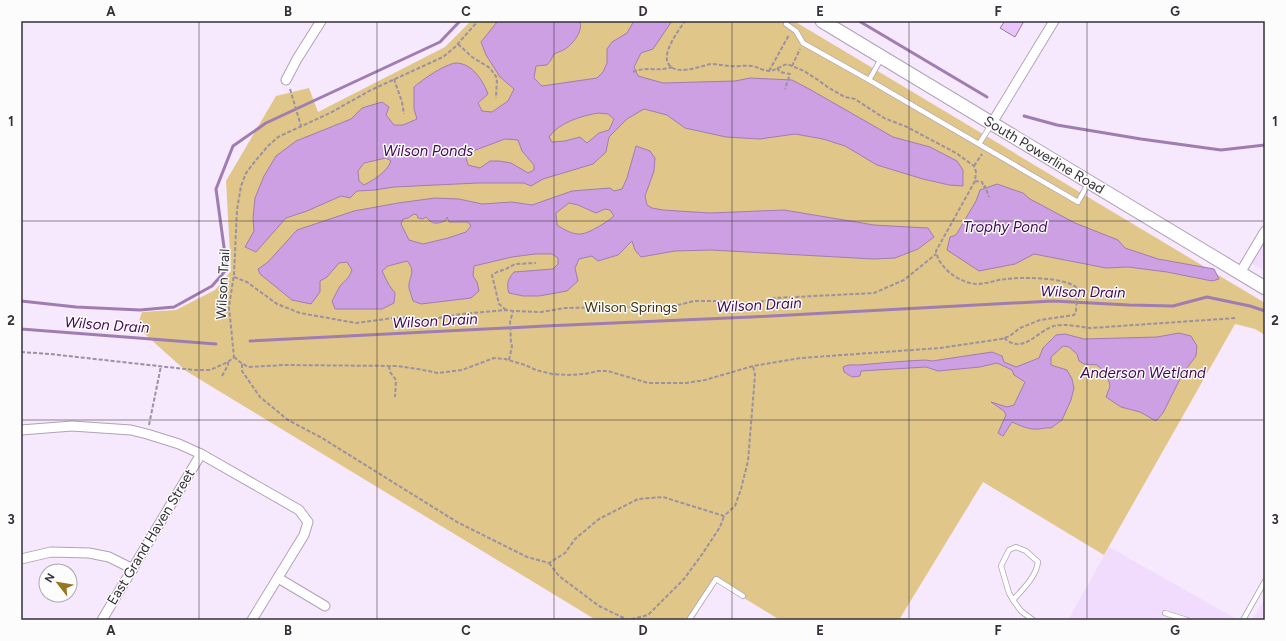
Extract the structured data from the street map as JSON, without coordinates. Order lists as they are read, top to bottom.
{
  "streets": {
    "street": ["South Powerline Road", "East Grand Haven Street"],
    "path": ["Wilson Trail"]
  },
  "water": [
    "Wilson Ponds",
    "Trophy Pond",
    "Wilson Drain",
    "Anderson Wetland"
  ],
  "parks": ["Wilson Springs"],
  "north": "top left",
  "grid": {
    "columns": [
      "A",
      "B",
      "C",
      "D",
      "E",
      "F",
      "G"
    ],
    "rows": ["1", "2", "3"]
  }
}
